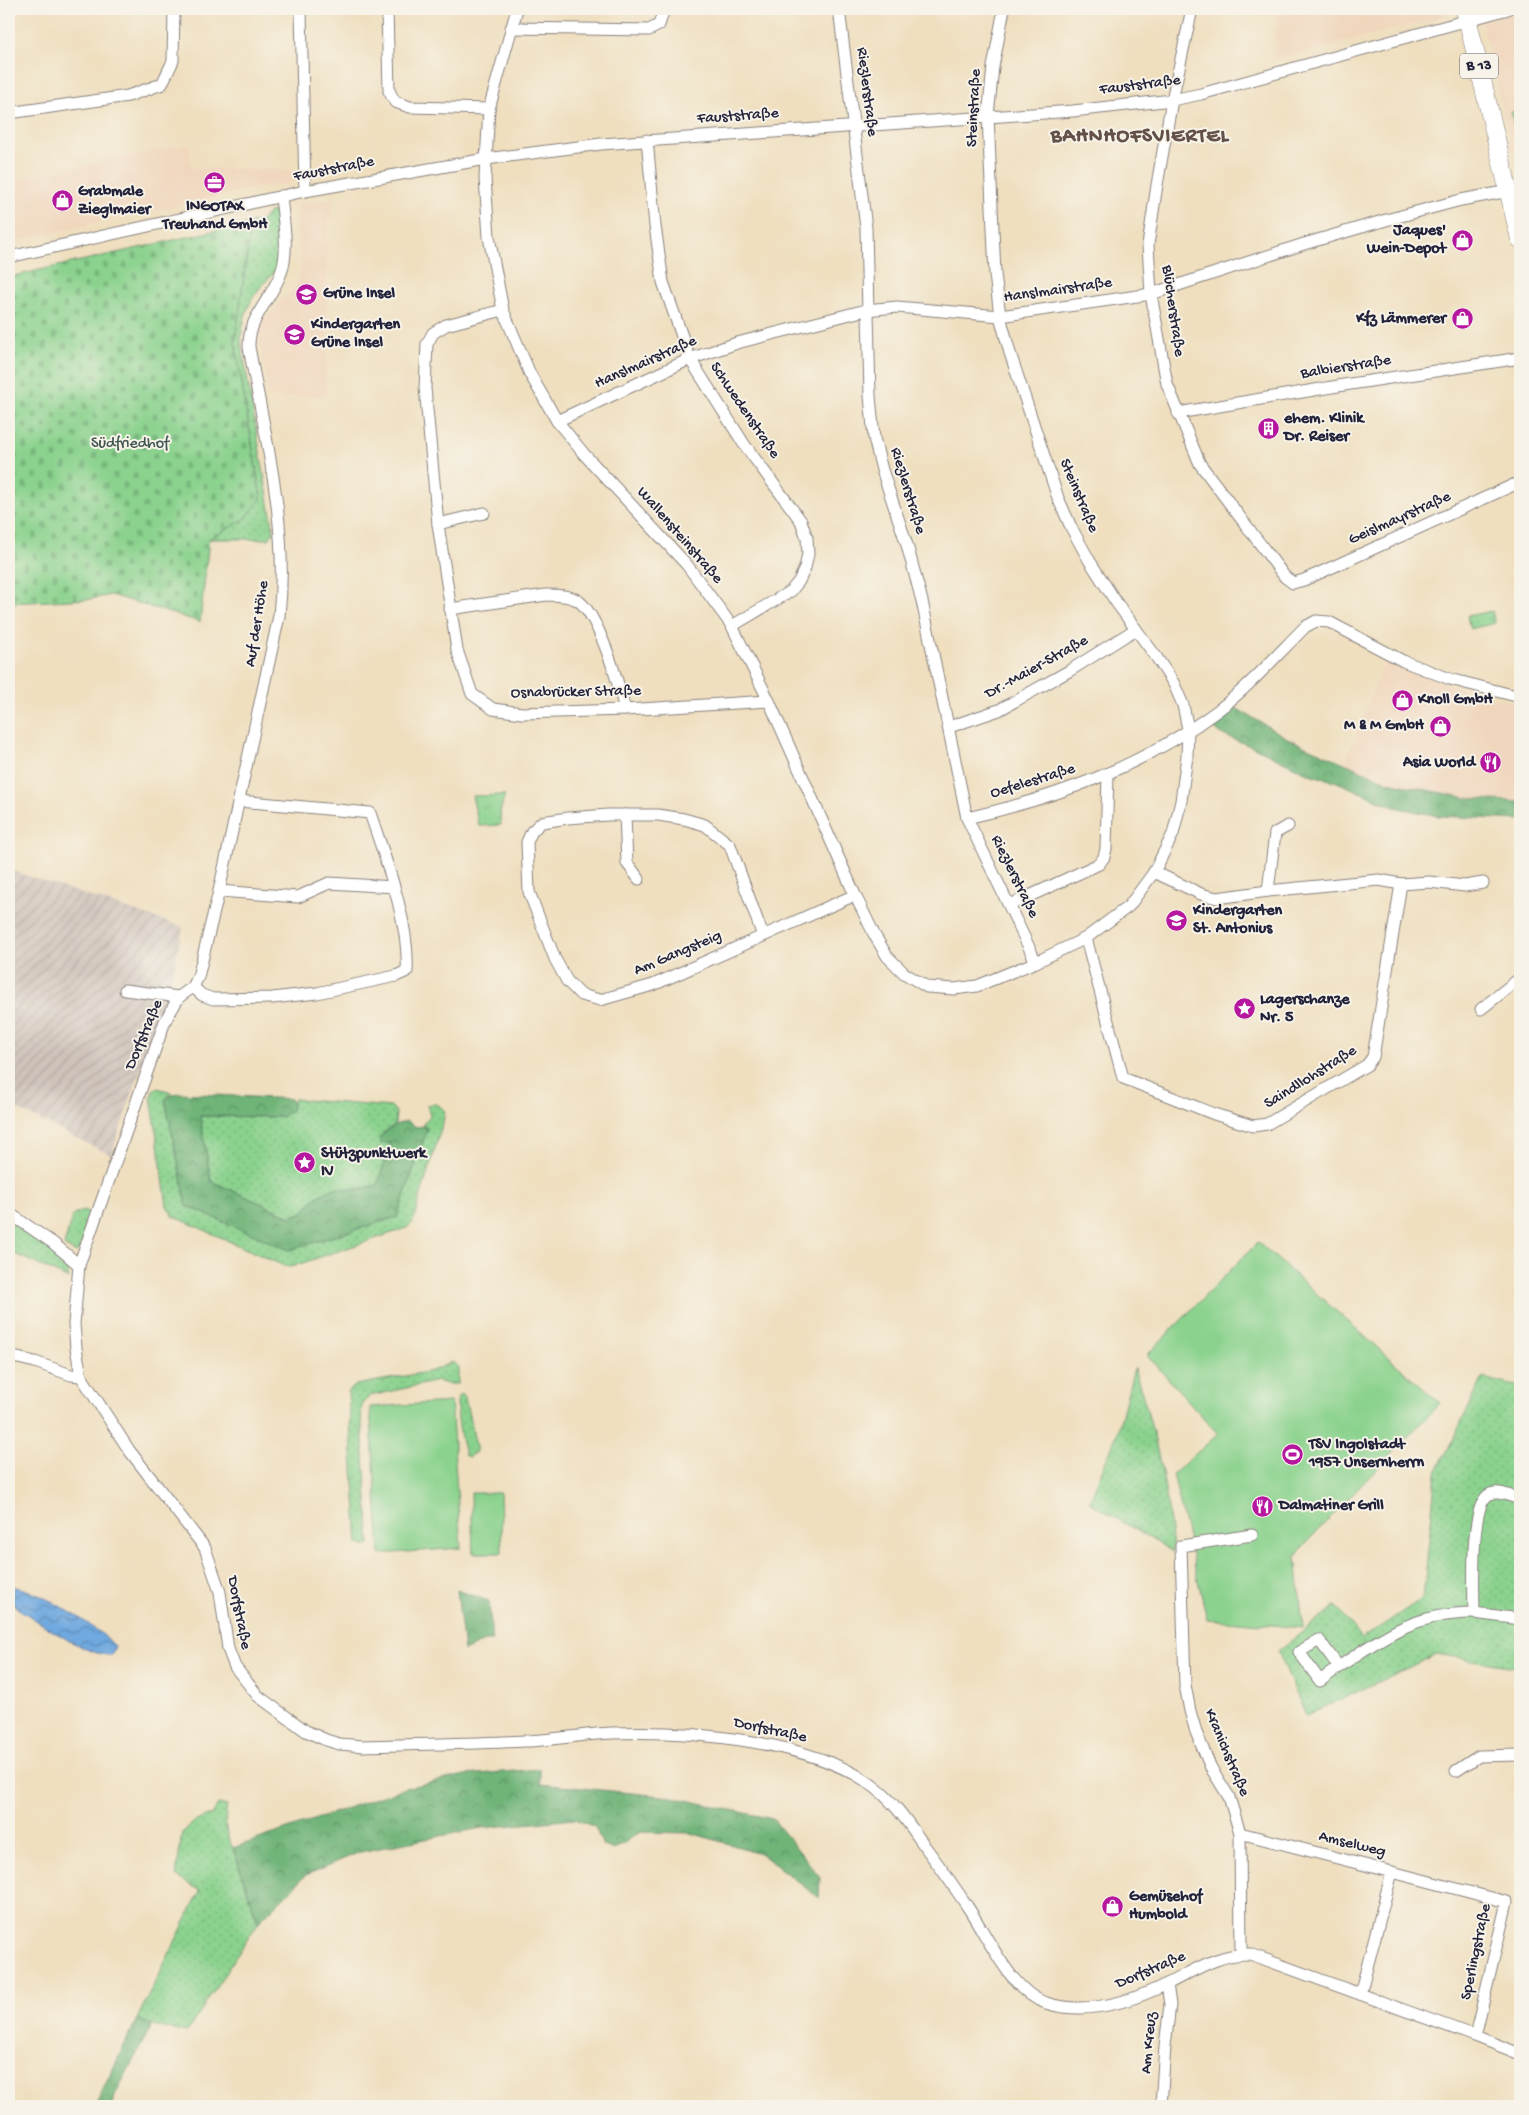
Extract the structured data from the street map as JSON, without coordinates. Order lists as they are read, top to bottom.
{
  "streets": {
    "main road": ["B 13"],
    "street": [
      "Fauststraße",
      "Riezlerstraße",
      "Steinstraße",
      "Hanslmairstraße",
      "Blücherstraße",
      "Balbierstraße",
      "Schwedenstraße",
      "Geislmayrstraße",
      "Wallensteinstraße",
      "Auf der Höhe",
      "Dr.-Maier-Straße",
      "Osnabrücker Straße",
      "Oefelestraße",
      "Am Gangsteig",
      "Dorfstraße",
      "Saindllohstraße",
      "Kranichstraße",
      "Amselweg",
      "Sperlingstraße",
      "Am Kreuz"
    ]
  },
  "crossings": [
    ["B 13", "Fauststraße"],
    ["B 13", "Hanslmairstraße"],
    ["Fauststraße", "Riezlerstraße"],
    ["Fauststraße", "Steinstraße"],
    ["Fauststraße", "Blücherstraße"],
    ["Fauststraße", "Schwedenstraße"],
    ["Fauststraße", "Wallensteinstraße"],
    ["Fauststraße", "Auf der Höhe"],
    ["Riezlerstraße", "Hanslmairstraße"],
    ["Riezlerstraße", "Wallensteinstraße"],
    ["Riezlerstraße", "Dr.-Maier-Straße"],
    ["Riezlerstraße", "Oefelestraße"],
    ["Steinstraße", "Hanslmairstraße"],
    ["Steinstraße", "Wallensteinstraße"],
    ["Steinstraße", "Dr.-Maier-Straße"],
    ["Steinstraße", "Oefelestraße"],
    ["Steinstraße", "Saindllohstraße"],
    ["Hanslmairstraße", "Blücherstraße"],
    ["Hanslmairstraße", "Schwedenstraße"],
    ["Hanslmairstraße", "Wallensteinstraße"],
    ["Blücherstraße", "Balbierstraße"],
    ["Blücherstraße", "Geislmayrstraße"],
    ["Schwedenstraße", "Wallensteinstraße"],
    ["Wallensteinstraße", "Osnabrücker Straße"],
    ["Wallensteinstraße", "Am Gangsteig"],
    ["Wallensteinstraße", "Saindllohstraße"],
    ["Dorfstraße", "Kranichstraße"],
    ["Dorfstraße", "Amselweg"],
    ["Dorfstraße", "Sperlingstraße"],
    ["Dorfstraße", "Am Kreuz"],
    ["Kranichstraße", "Amselweg"],
    ["Amselweg", "Sperlingstraße"]
  ],
  "districts": ["BAHNHOFSVIERTEL"],
  "parks": ["Südfriedhof"],
  "places": {
    "office": ["INGOTAX Treuhand GmbH"],
    "shop": [
      "Grabmale Zieglmaier",
      "Jaques' Wein-Depot",
      "Kfz Lämmerer",
      "Knoll GmbH",
      "M & M GmbH",
      "Gemüsehof Humbold"
    ],
    "school or university": ["Grüne Insel", "Kindergarten Grüne Insel", "Kindergarten St. Antonius"],
    "building": ["ehem. Klinik Dr. Reiser"],
    "restaurant": ["Asia World", "Dalmatiner Grill"],
    "place": ["Lagerschanze Nr. 5", "Stützpunktwerk IV"],
    "sports": ["TSV Ingolstadt 1957 Unsernherrn"]
  }
}
